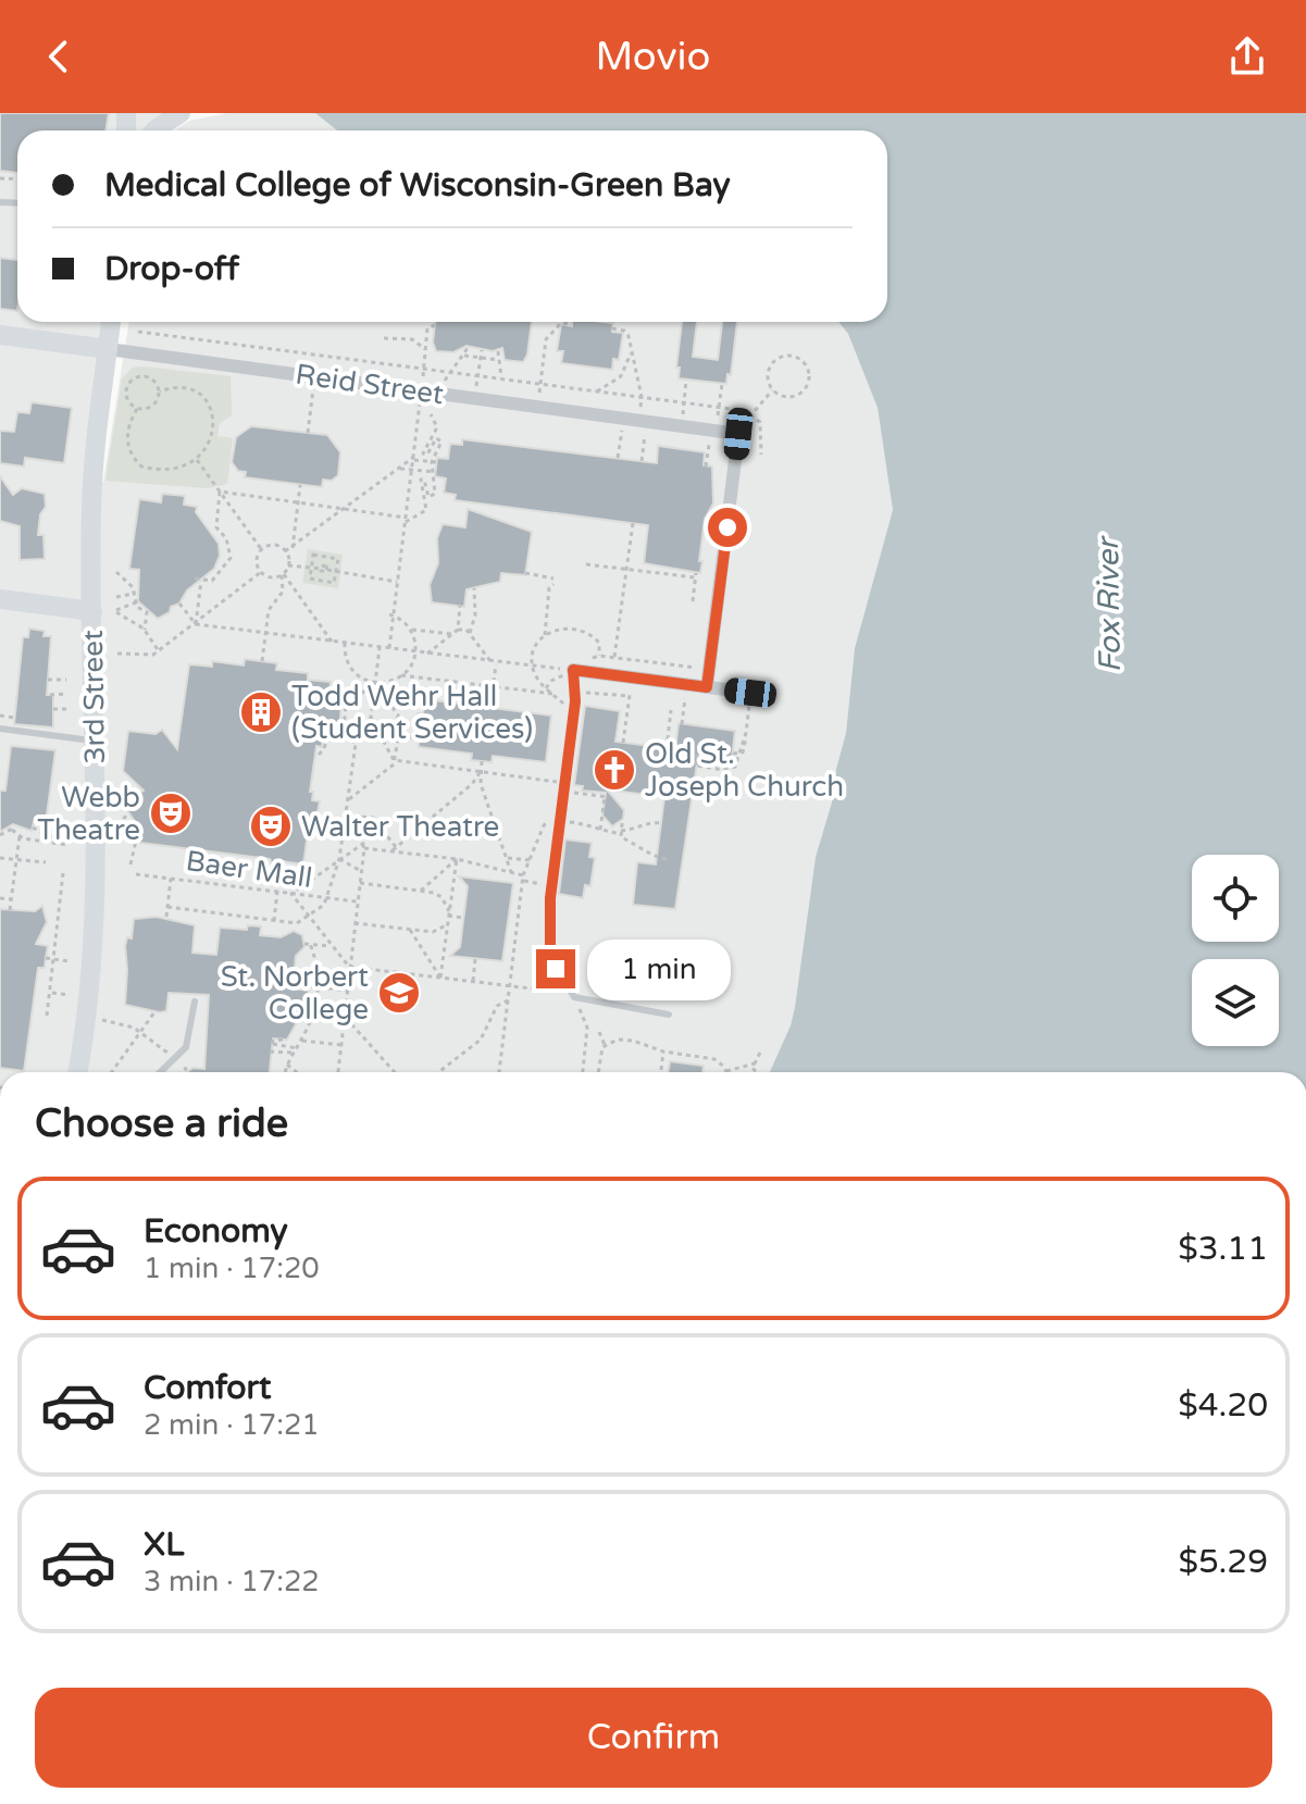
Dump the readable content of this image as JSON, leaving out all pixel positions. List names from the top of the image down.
{
  "streets": {
    "main road": ["Reid Street", "3rd Street"],
    "path": ["Baer Mall"]
  },
  "crossings": [
    ["Reid Street", "3rd Street"]
  ],
  "water": ["Fox River"],
  "places": {
    "building": ["Todd Wehr Hall (Student Services)"],
    "church": ["Old St. Joseph Church"],
    "theatre": ["Webb Theatre", "Walter Theatre"],
    "school or university": ["St. Norbert College"]
  },
  "page": {
    "header": "Movio",
    "banner": ["Medical College of Wisconsin-Green Bay", "Drop-off"],
    "bubble": "1 min",
    "heading": "Choose a ride",
    "list": [
      {
        "name": "Economy",
        "note": "1 min · 17:20",
        "value": "$3.11"
      },
      {
        "name": "Comfort",
        "note": "2 min · 17:21",
        "value": "$4.20"
      },
      {
        "name": "XL",
        "note": "3 min · 17:22",
        "value": "$5.29"
      }
    ],
    "buttons": "Confirm"
  }
}
